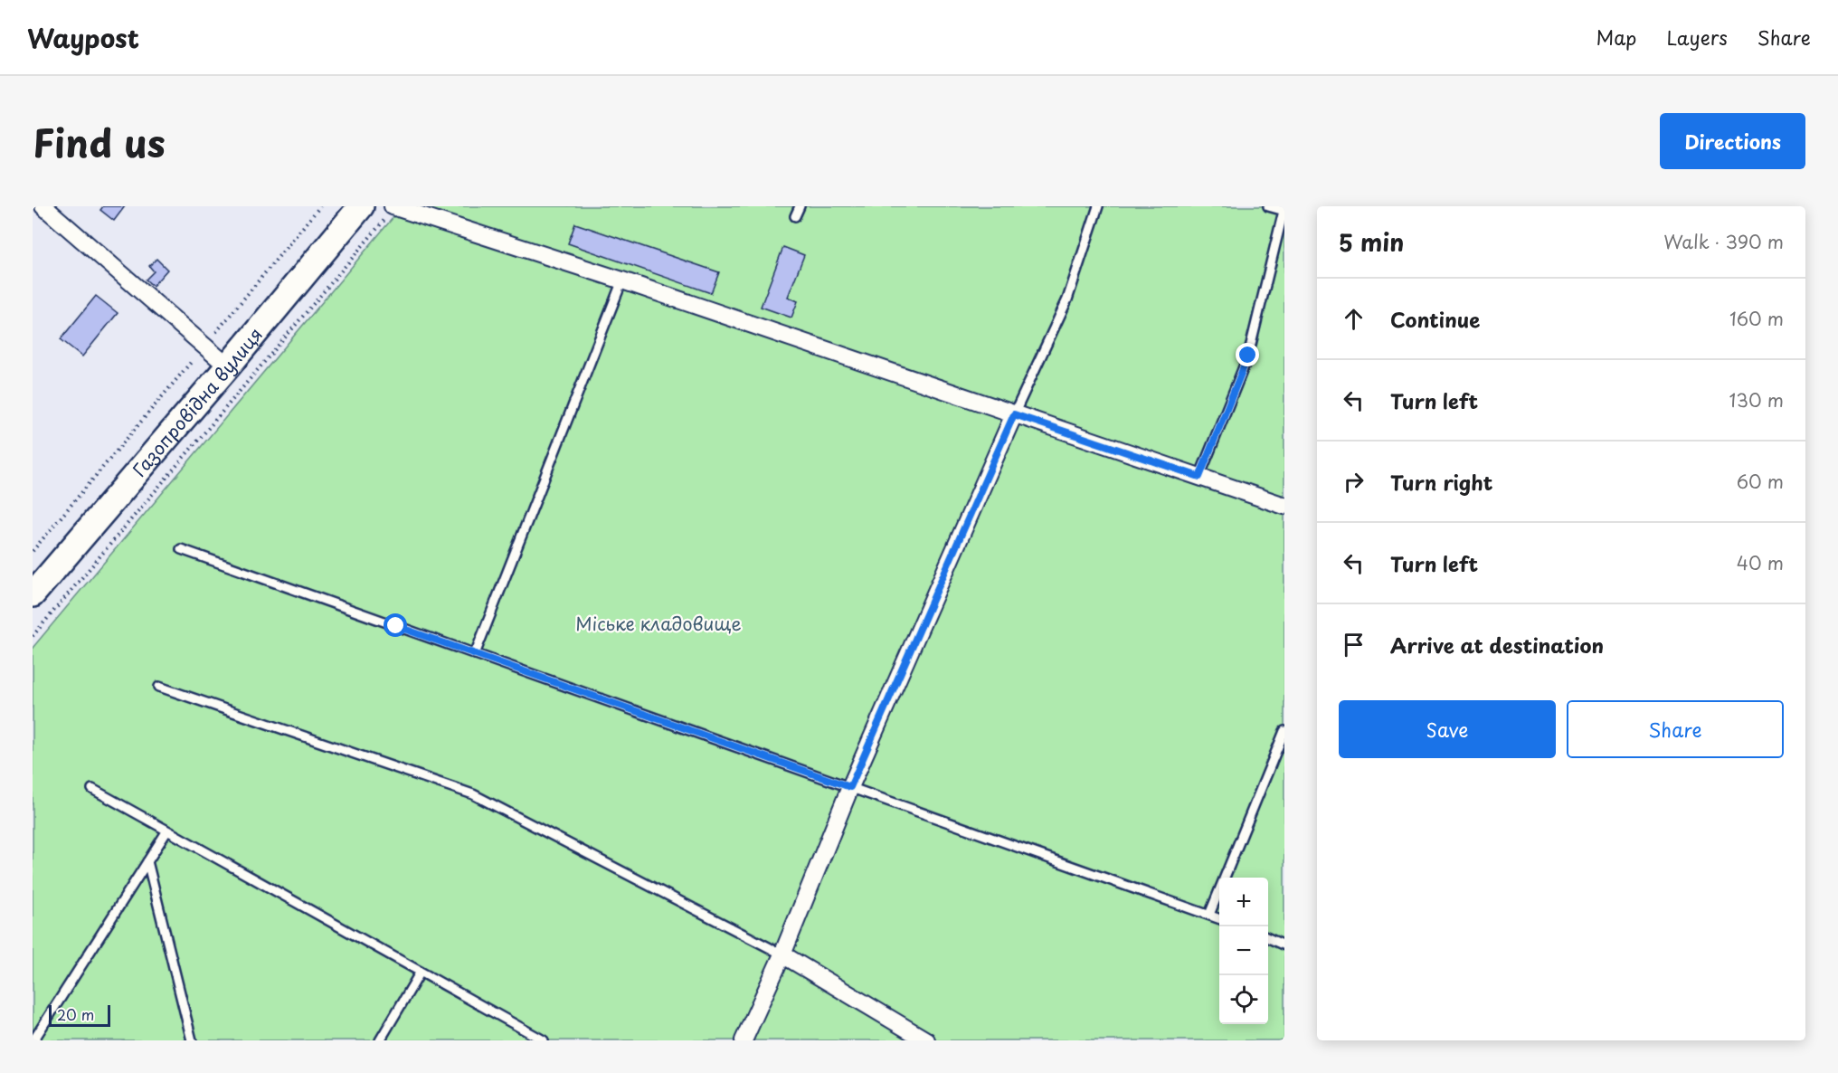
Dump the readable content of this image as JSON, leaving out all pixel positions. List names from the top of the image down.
{
  "streets": {
    "main road": ["Газопровідна вулиця"]
  },
  "parks": ["Міське кладовище"],
  "scale_bar": "20 m",
  "page": {
    "header": "Waypost",
    "nav": ["Map", "Layers", "Share"],
    "title": "Find us",
    "buttons": [
      "Directions",
      ["Save", "Share"]
    ],
    "heading": ["5 min", "Walk · 390 m"],
    "list": [
      ["Continue", "160 m"],
      ["Turn left", "130 m"],
      ["Turn right", "60 m"],
      ["Turn left", "40 m"],
      "Arrive at destination"
    ],
    "map_buttons": ["+", "−"],
    "scale": "20 m"
  }
}
